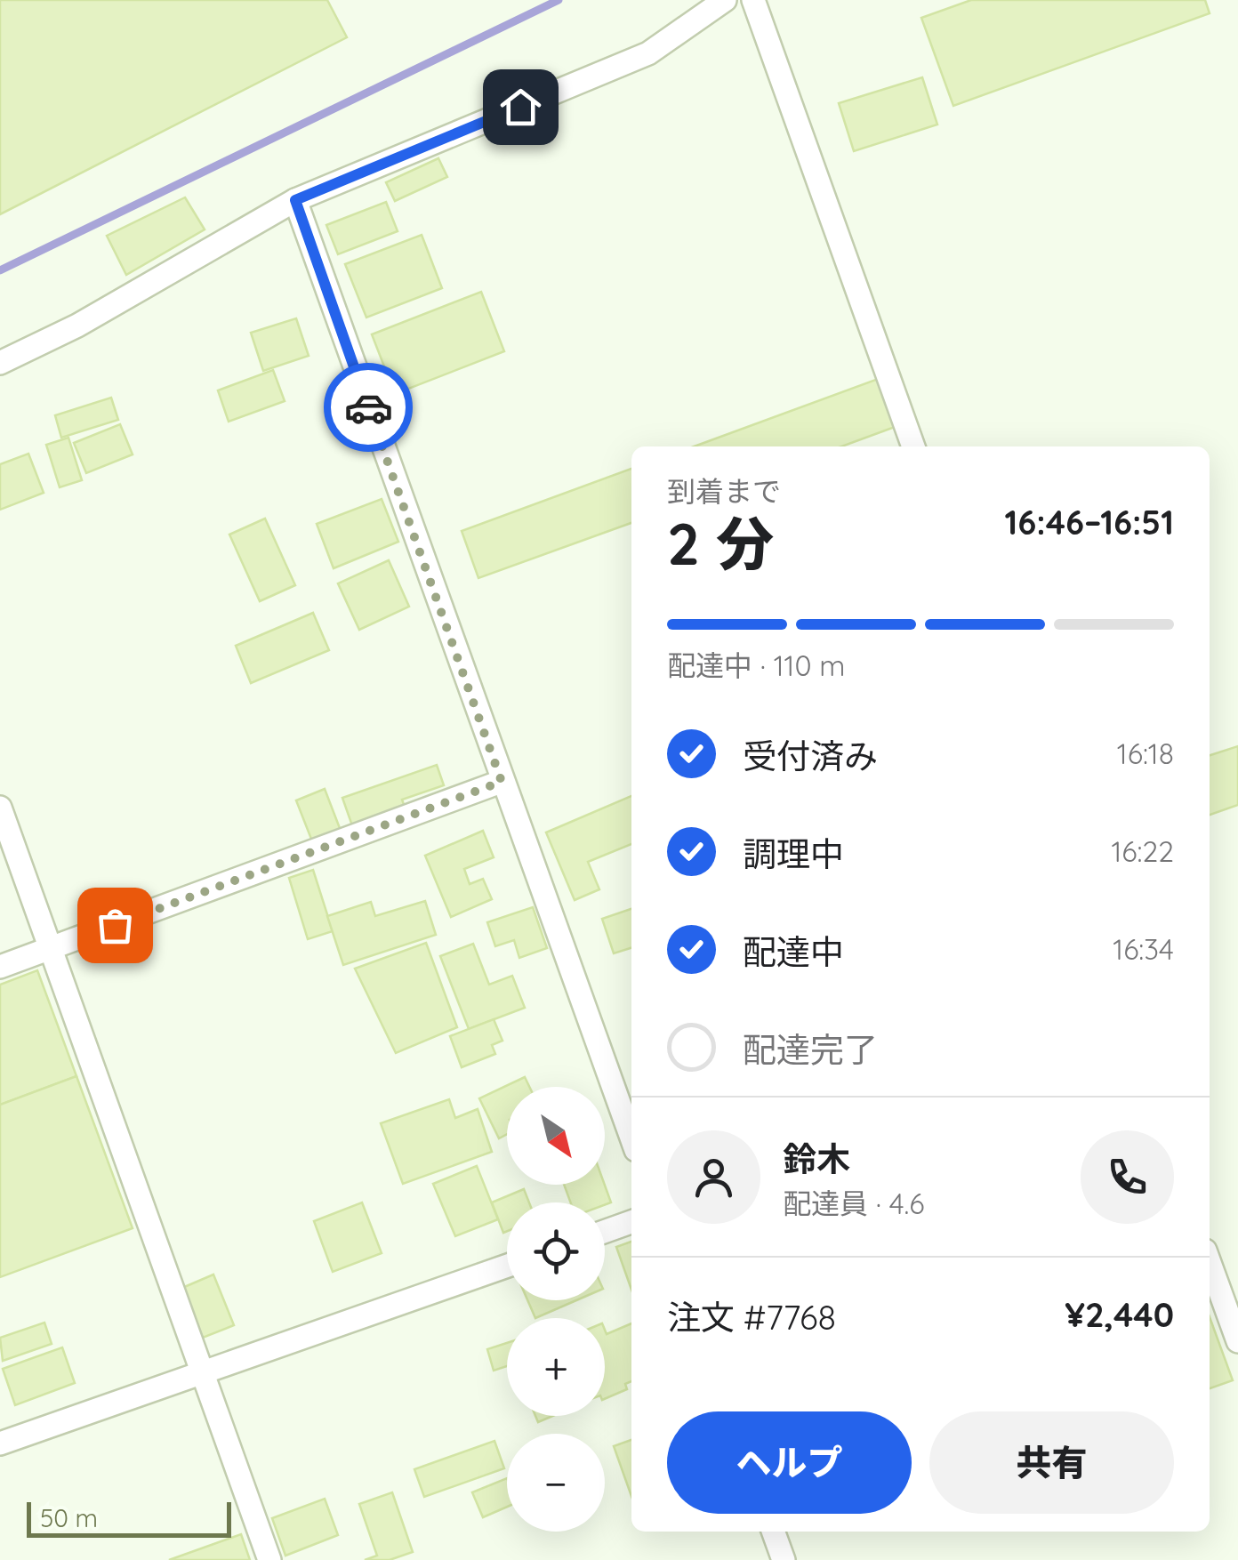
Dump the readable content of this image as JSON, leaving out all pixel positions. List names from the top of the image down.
{
  "scale_bar": "50 m",
  "north": "bottom right",
  "page": {
    "heading": ["2 分", "到着まで", "16:46–16:51"],
    "panel": [
      "鈴木",
      "配達員 · 4.6",
      "注文 #7768",
      "¥2,440"
    ],
    "bar": "配達中 · 110 m",
    "list": [
      ["受付済み", "16:18"],
      ["調理中", "16:22"],
      ["配達中", "16:34"],
      "配達完了"
    ],
    "map_buttons": ["+", "−"],
    "buttons": ["ヘルプ", "共有"],
    "scale": "50 m"
  }
}
